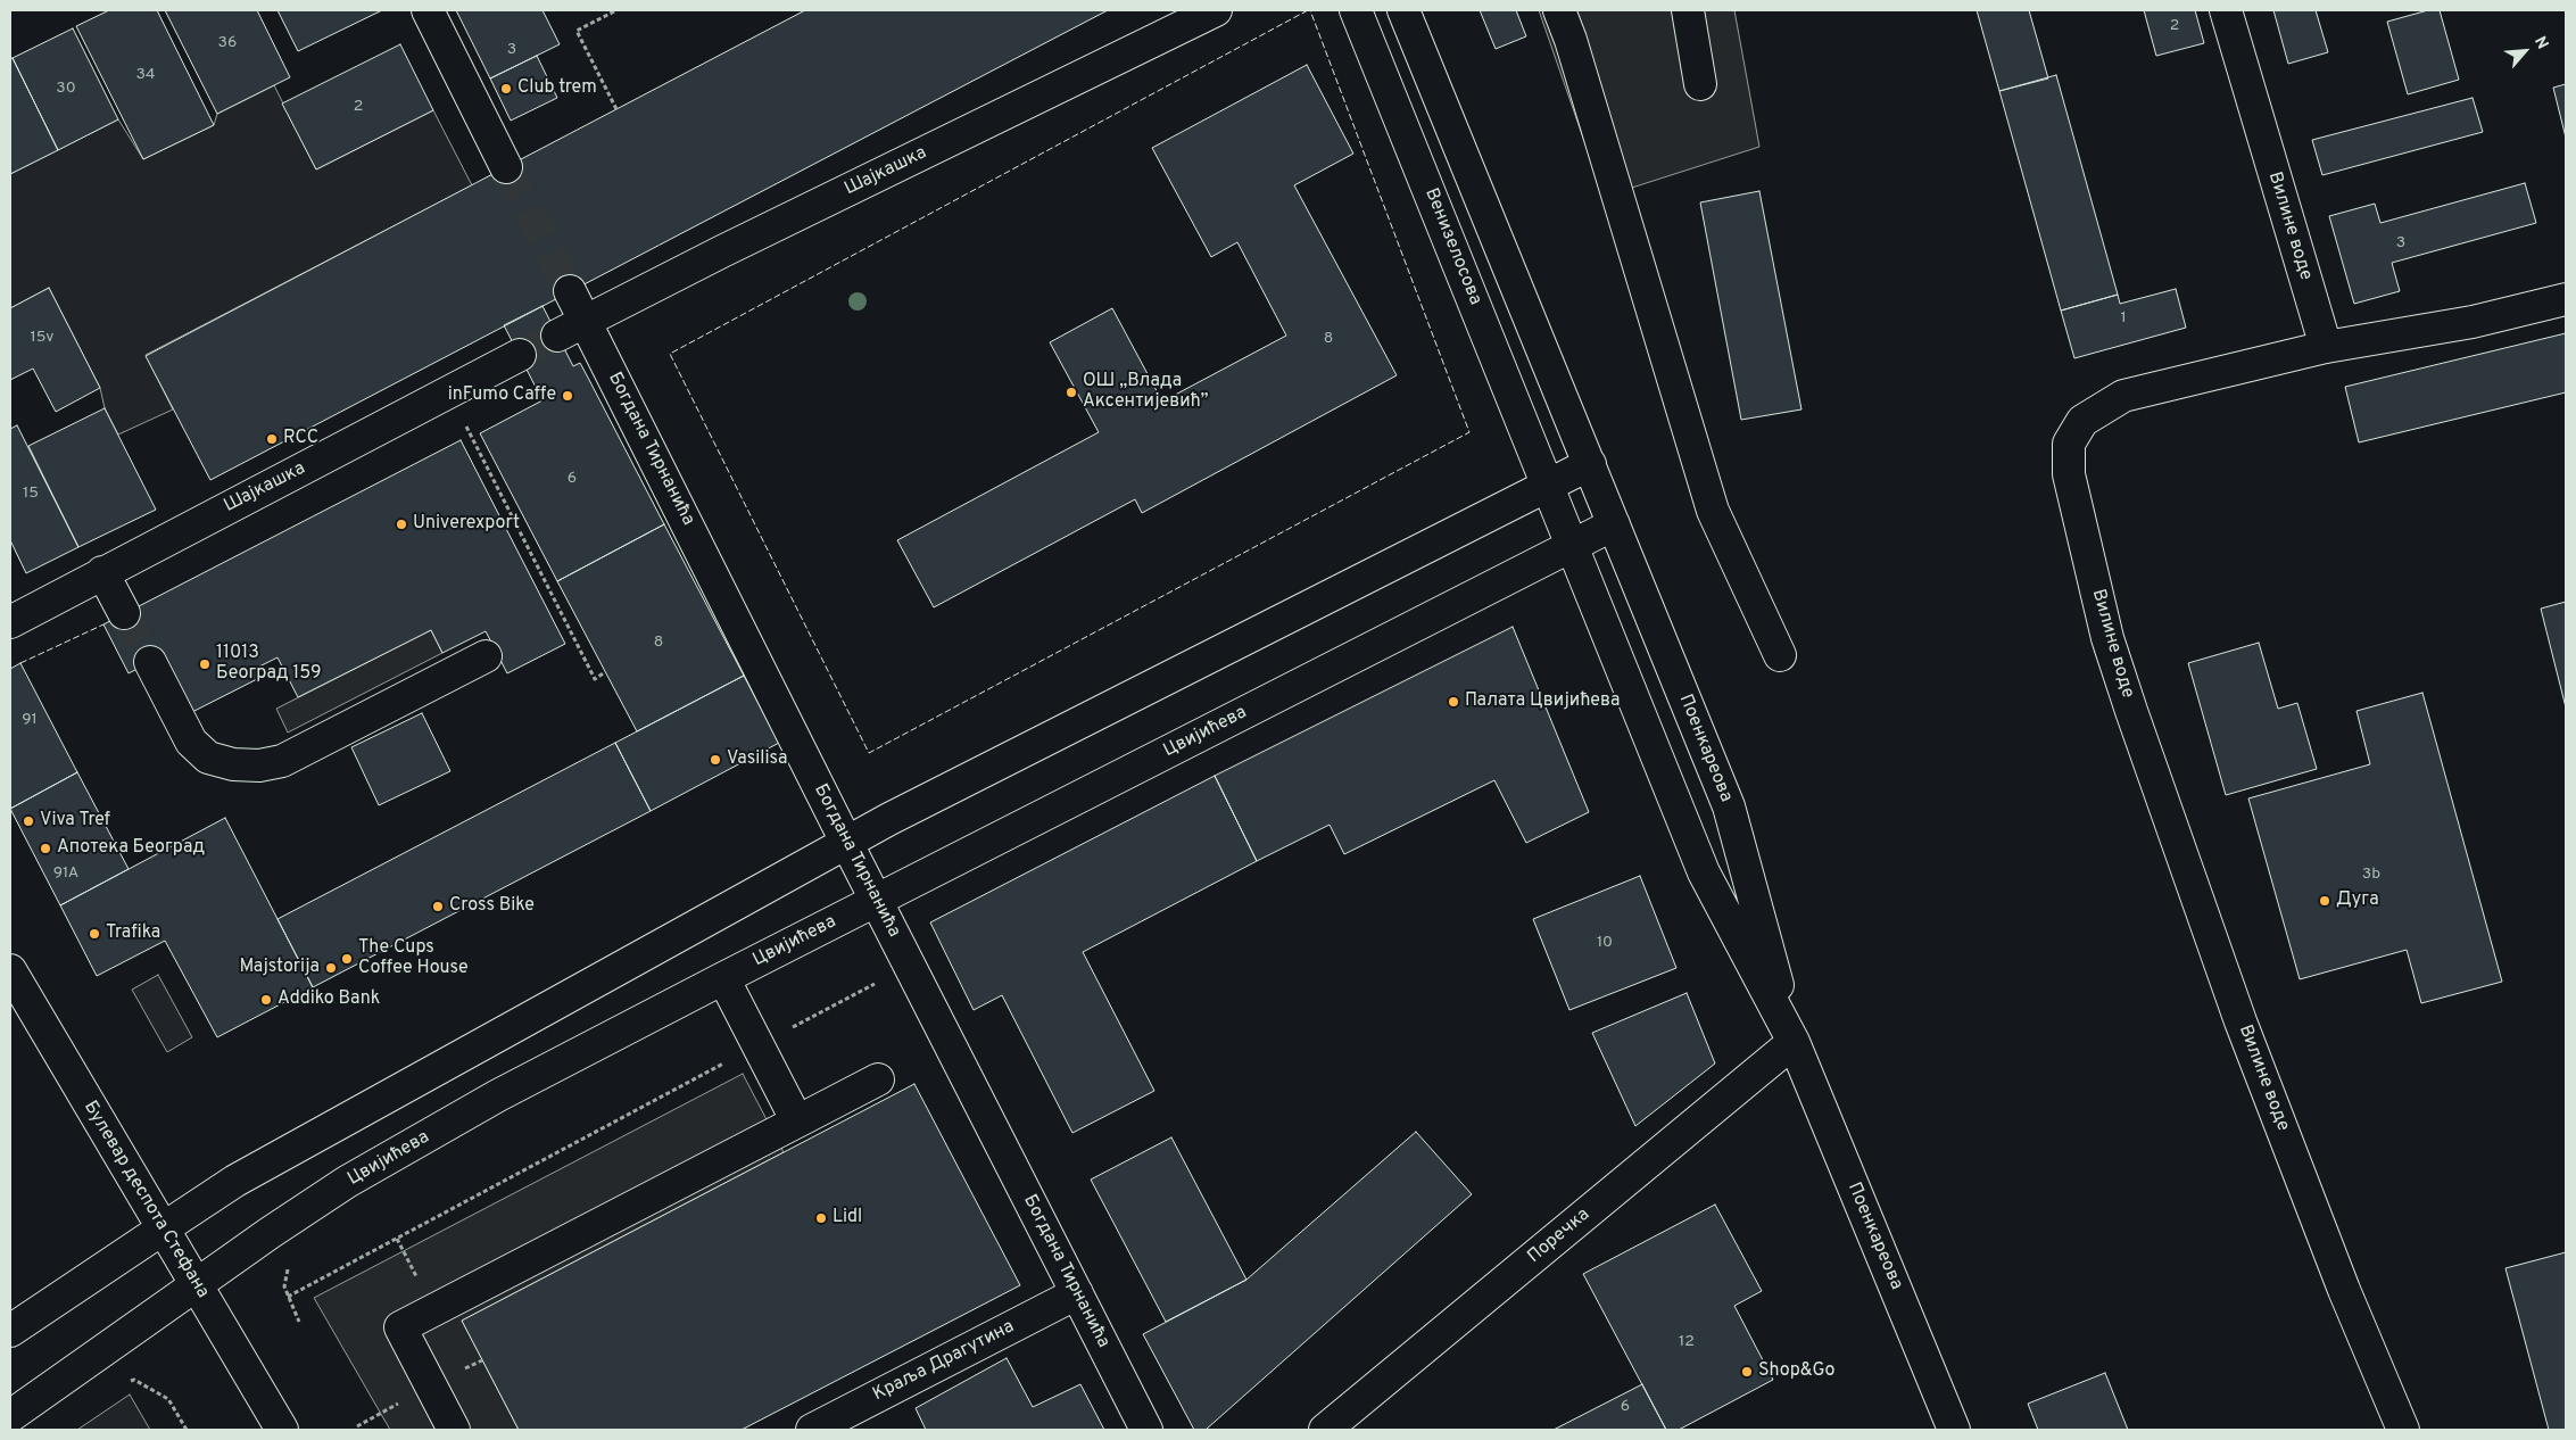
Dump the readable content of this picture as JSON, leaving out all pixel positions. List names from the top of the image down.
{
  "streets": {
    "street": [
      "Шајкашка",
      "Вилине воде",
      "Венизелосова",
      "Богдана Тирнанића",
      "Цвијићева",
      "Поенкареова",
      "Булевар деспота Стефана",
      "Поречка",
      "Краља Драгутина"
    ]
  },
  "crossings": [
    ["Шајкашка", "Богдана Тирнанића"],
    ["Венизелосова", "Поенкареова"],
    ["Богдана Тирнанића", "Цвијићева"],
    ["Богдана Тирнанића", "Краља Драгутина"],
    ["Цвијићева", "Поенкареова"],
    ["Цвијићева", "Булевар деспота Стефана"],
    ["Поенкареова", "Поречка"]
  ],
  "places": [
    "Club trem",
    "ОШ „Влада Аксентијевић”",
    "inFumo Caffe",
    "RCC",
    "Univerexport",
    "11013 Београд 159",
    "Палата Цвијићева",
    "Vasilisa",
    "Viva Tref",
    "Апотека Београд",
    "Дуга",
    "Cross Bike",
    "Trafika",
    "The Cups Coffee House",
    "Majstorija",
    "Addiko Bank",
    "Lidl",
    "Shop&Go"
  ],
  "house_numbers": [
    "2",
    "36",
    "3",
    "34",
    "30",
    "2",
    "3",
    "1",
    "15v",
    "8",
    "6",
    "15",
    "8",
    "91",
    "91A",
    "3b",
    "10",
    "12",
    "6"
  ],
  "north": "top right"
}
